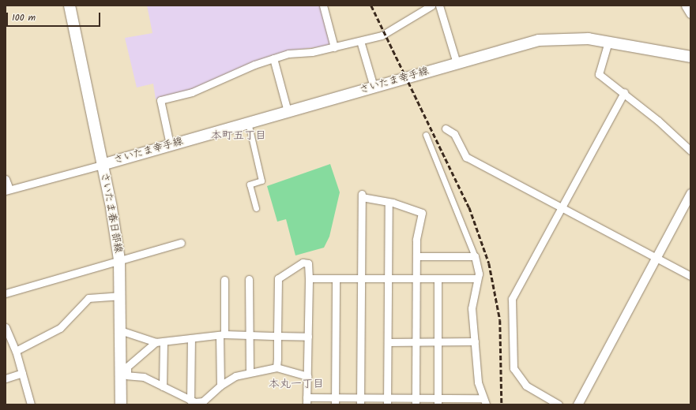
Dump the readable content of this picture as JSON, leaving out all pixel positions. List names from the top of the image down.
{
  "streets": {
    "main road": ["さいたま幸手線", "さいたま春日部線"]
  },
  "crossings": [
    ["さいたま幸手線", "さいたま春日部線"]
  ],
  "districts": ["本町五丁目", "本丸一丁目"],
  "scale_bar": "100 m"
}
